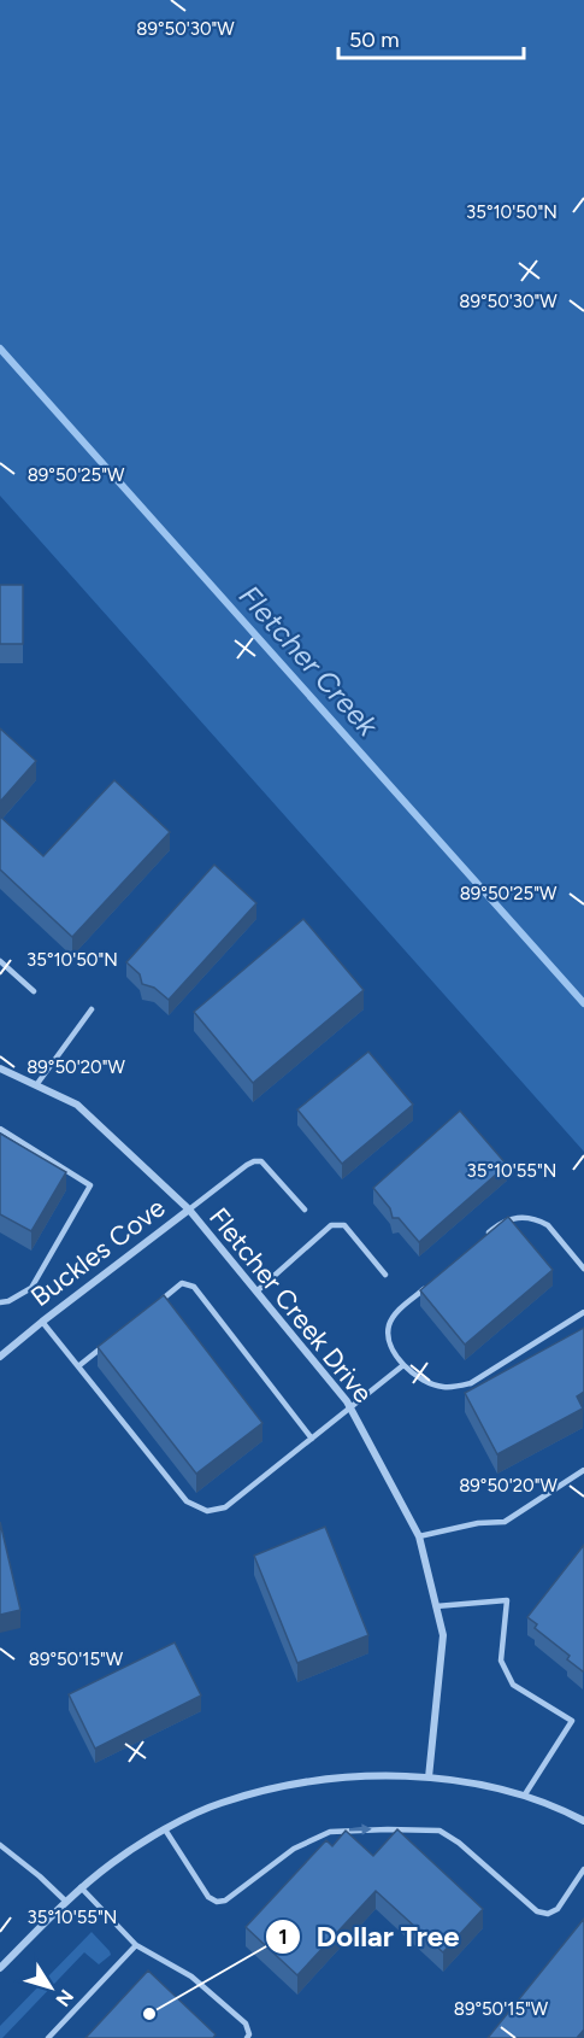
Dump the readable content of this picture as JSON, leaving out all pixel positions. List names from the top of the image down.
{
  "streets": {
    "street": ["Buckles Cove", "Fletcher Creek Drive"]
  },
  "crossings": [
    ["Buckles Cove", "Fletcher Creek Drive"]
  ],
  "water": ["Fletcher Creek"],
  "places": ["Dollar Tree"],
  "scale_bar": "50 m",
  "north": "bottom right",
  "coordinates": [
    "89°50'30\"W",
    "35°10'50\"N",
    "89°50'25\"W",
    "89°50'20\"W",
    "35°10'55\"N",
    "89°50'15\"W"
  ]
}
